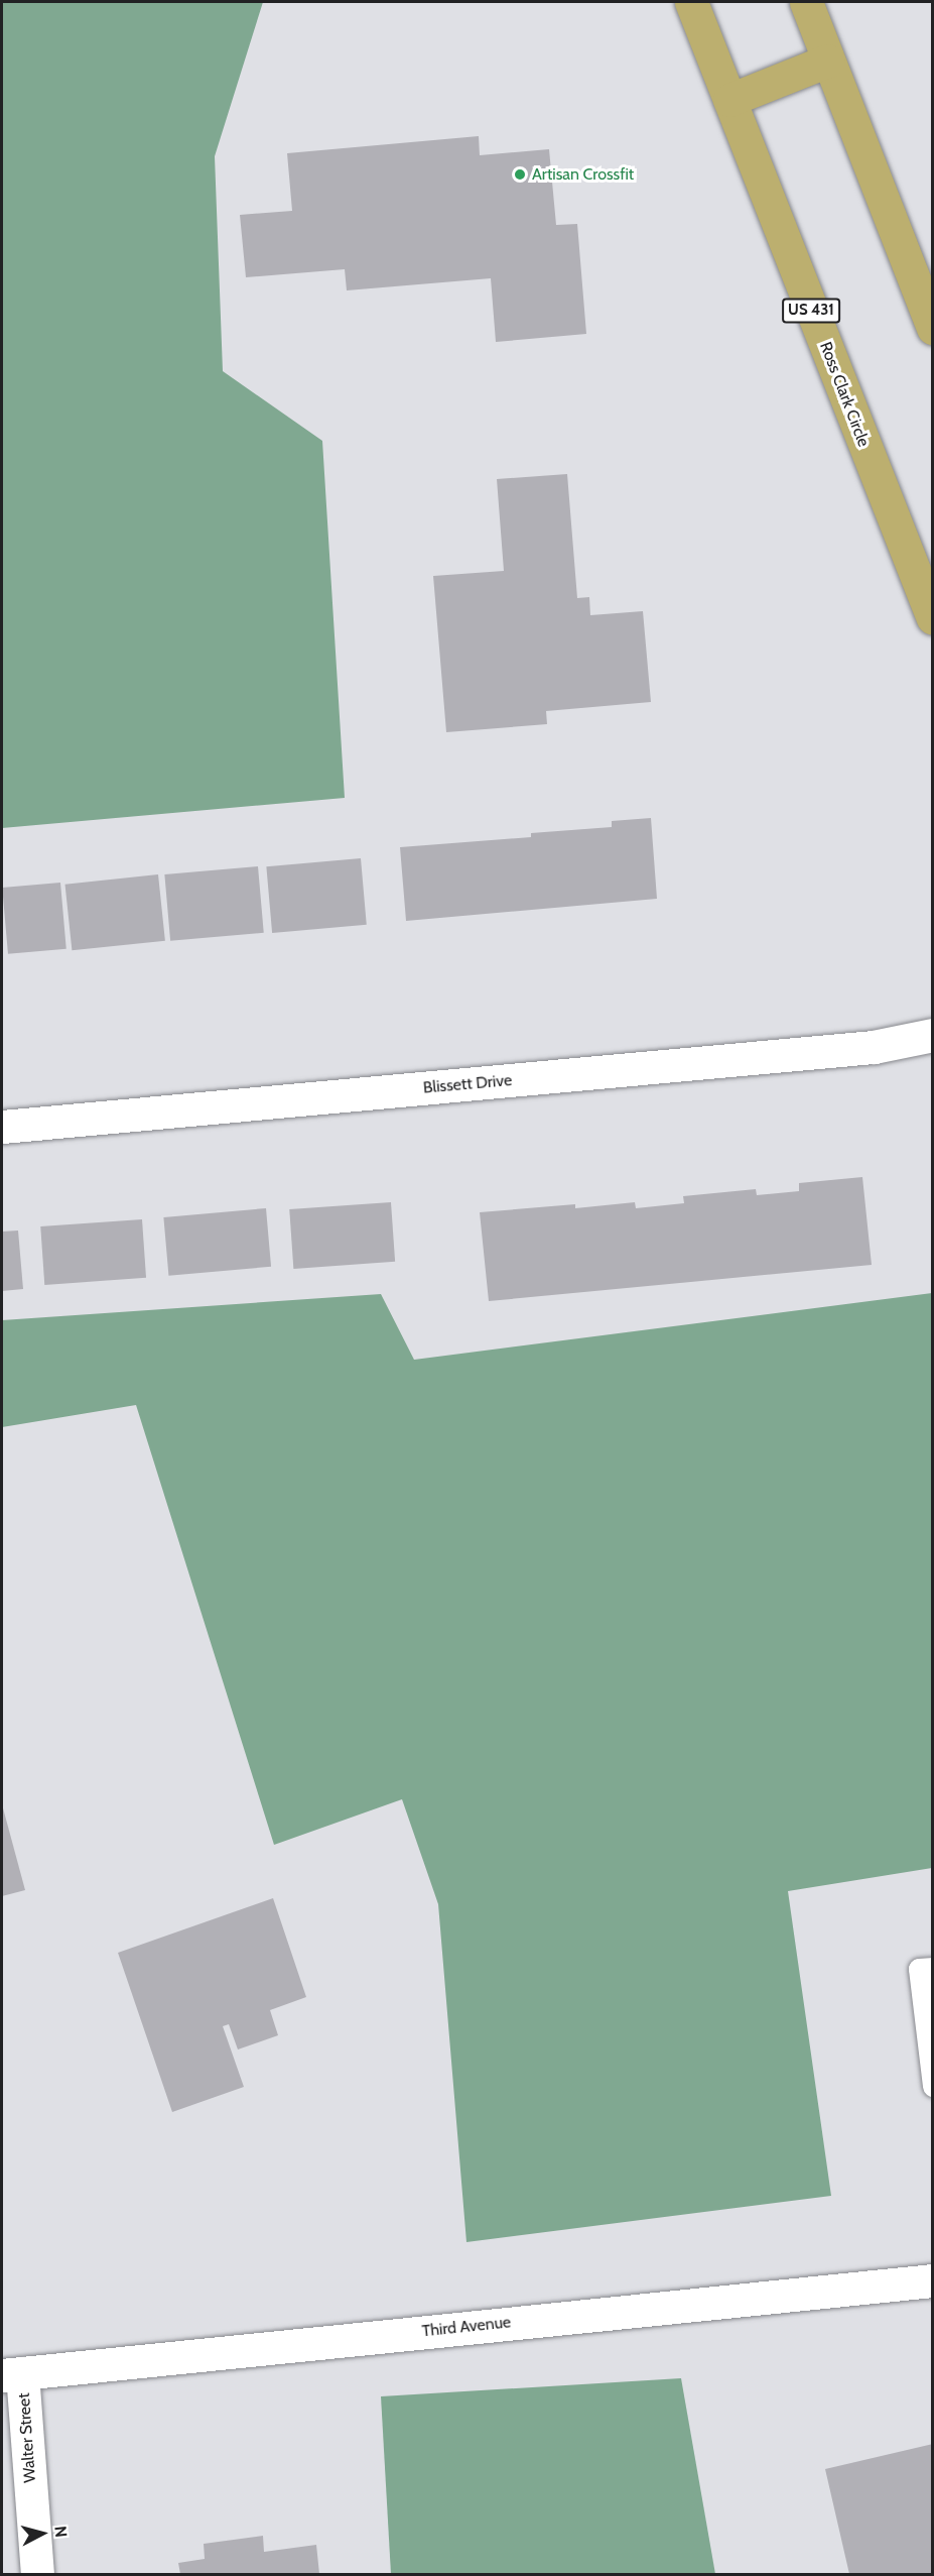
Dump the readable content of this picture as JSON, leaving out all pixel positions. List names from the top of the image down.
{
  "streets": {
    "highway": ["US 431", "Ross Clark Circle"],
    "street": ["Blissett Drive", "Third Avenue", "Walter Street"]
  },
  "crossings": [
    ["Third Avenue", "Walter Street"]
  ],
  "places": ["Artisan Crossfit"],
  "north": "right"
}
